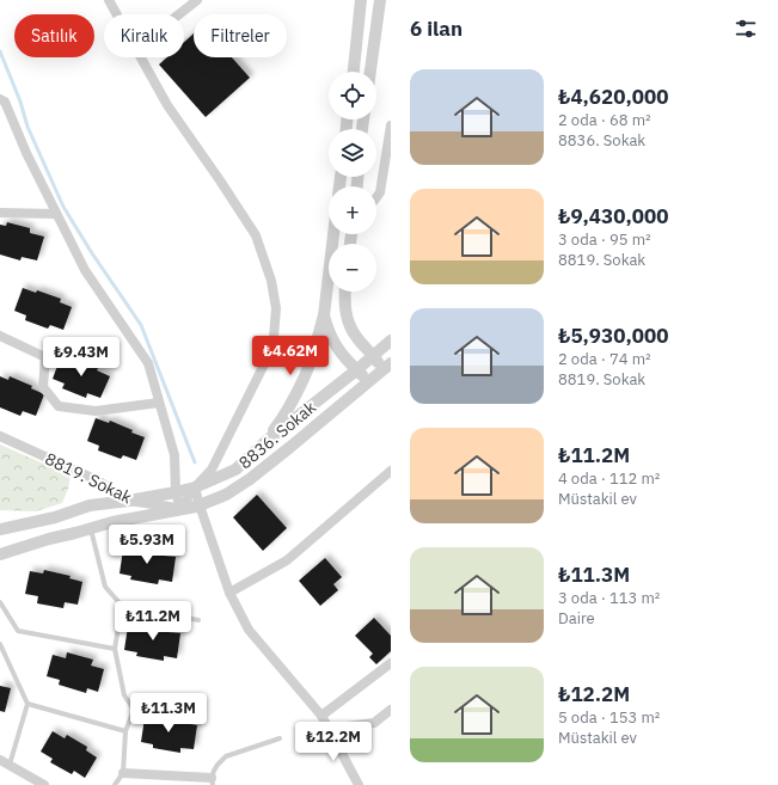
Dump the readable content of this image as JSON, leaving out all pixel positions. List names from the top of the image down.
{
  "streets": {
    "street": ["8836. Sokak", "8819. Sokak"]
  },
  "crossings": [
    ["8836. Sokak", "8819. Sokak"]
  ],
  "page": {
    "heading": "6 ilan",
    "chip": ["Satılık", "Kiralık", "Filtreler"],
    "list": [
      {
        "name": "₺4,620,000",
        "note": "2 oda · 68 m² · 8836. Sokak"
      },
      {
        "name": "₺9,430,000",
        "note": "3 oda · 95 m² · 8819. Sokak"
      },
      {
        "name": "₺5,930,000",
        "note": "2 oda · 74 m² · 8819. Sokak"
      },
      {
        "name": "₺11.2M",
        "note": "4 oda · 112 m² · Müstakil ev"
      },
      {
        "name": "₺11.3M",
        "note": "3 oda · 113 m² · Daire"
      },
      {
        "name": "₺12.2M",
        "note": "5 oda · 153 m² · Müstakil ev"
      }
    ],
    "map_buttons": ["+", "−"],
    "price": [
      "₺4.62M",
      "₺9.43M",
      "₺5.93M",
      "₺11.2M",
      "₺11.3M",
      "₺12.2M"
    ]
  }
}
